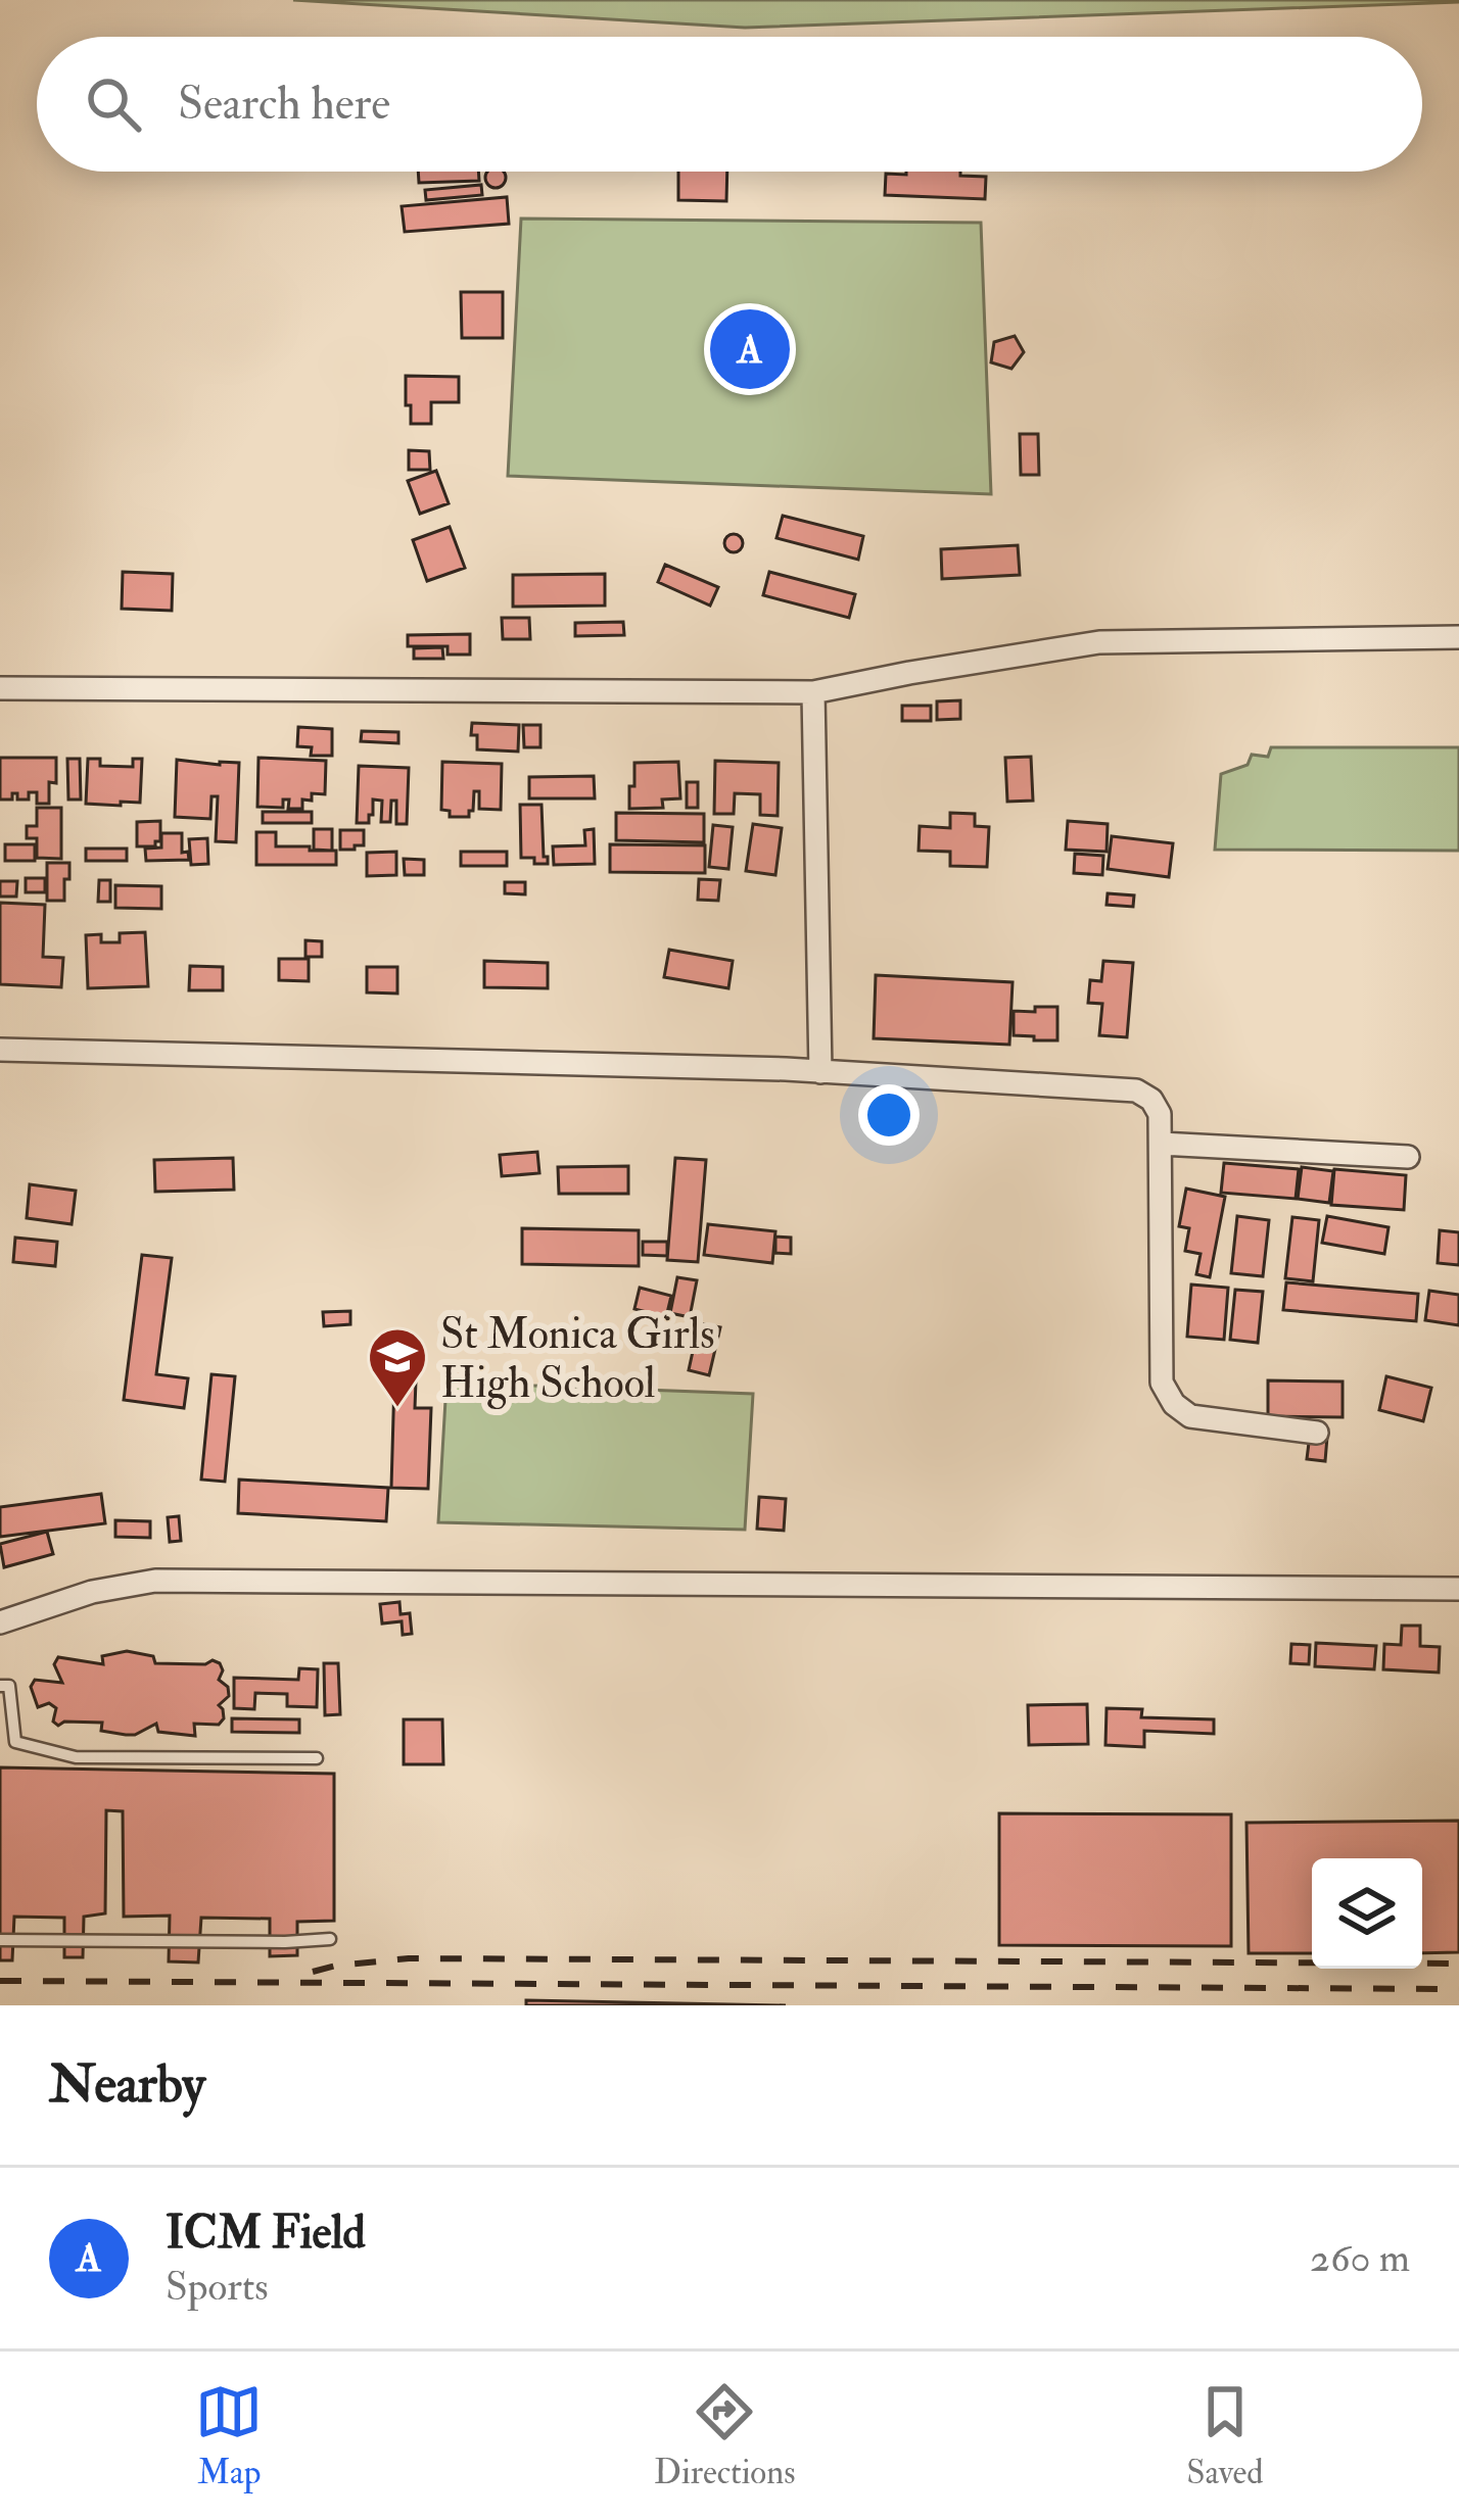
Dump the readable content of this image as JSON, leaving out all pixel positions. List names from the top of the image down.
{
  "places": {
    "school or university": ["St Monica Girls High School"]
  },
  "page": {
    "search": "Search here",
    "pins": "A",
    "heading": "Nearby",
    "list": [
      {
        "mark": "A",
        "name": "ICM Field",
        "note": "Sports",
        "value": "260 m"
      }
    ],
    "nav": ["Map", "Directions", "Saved"]
  }
}
